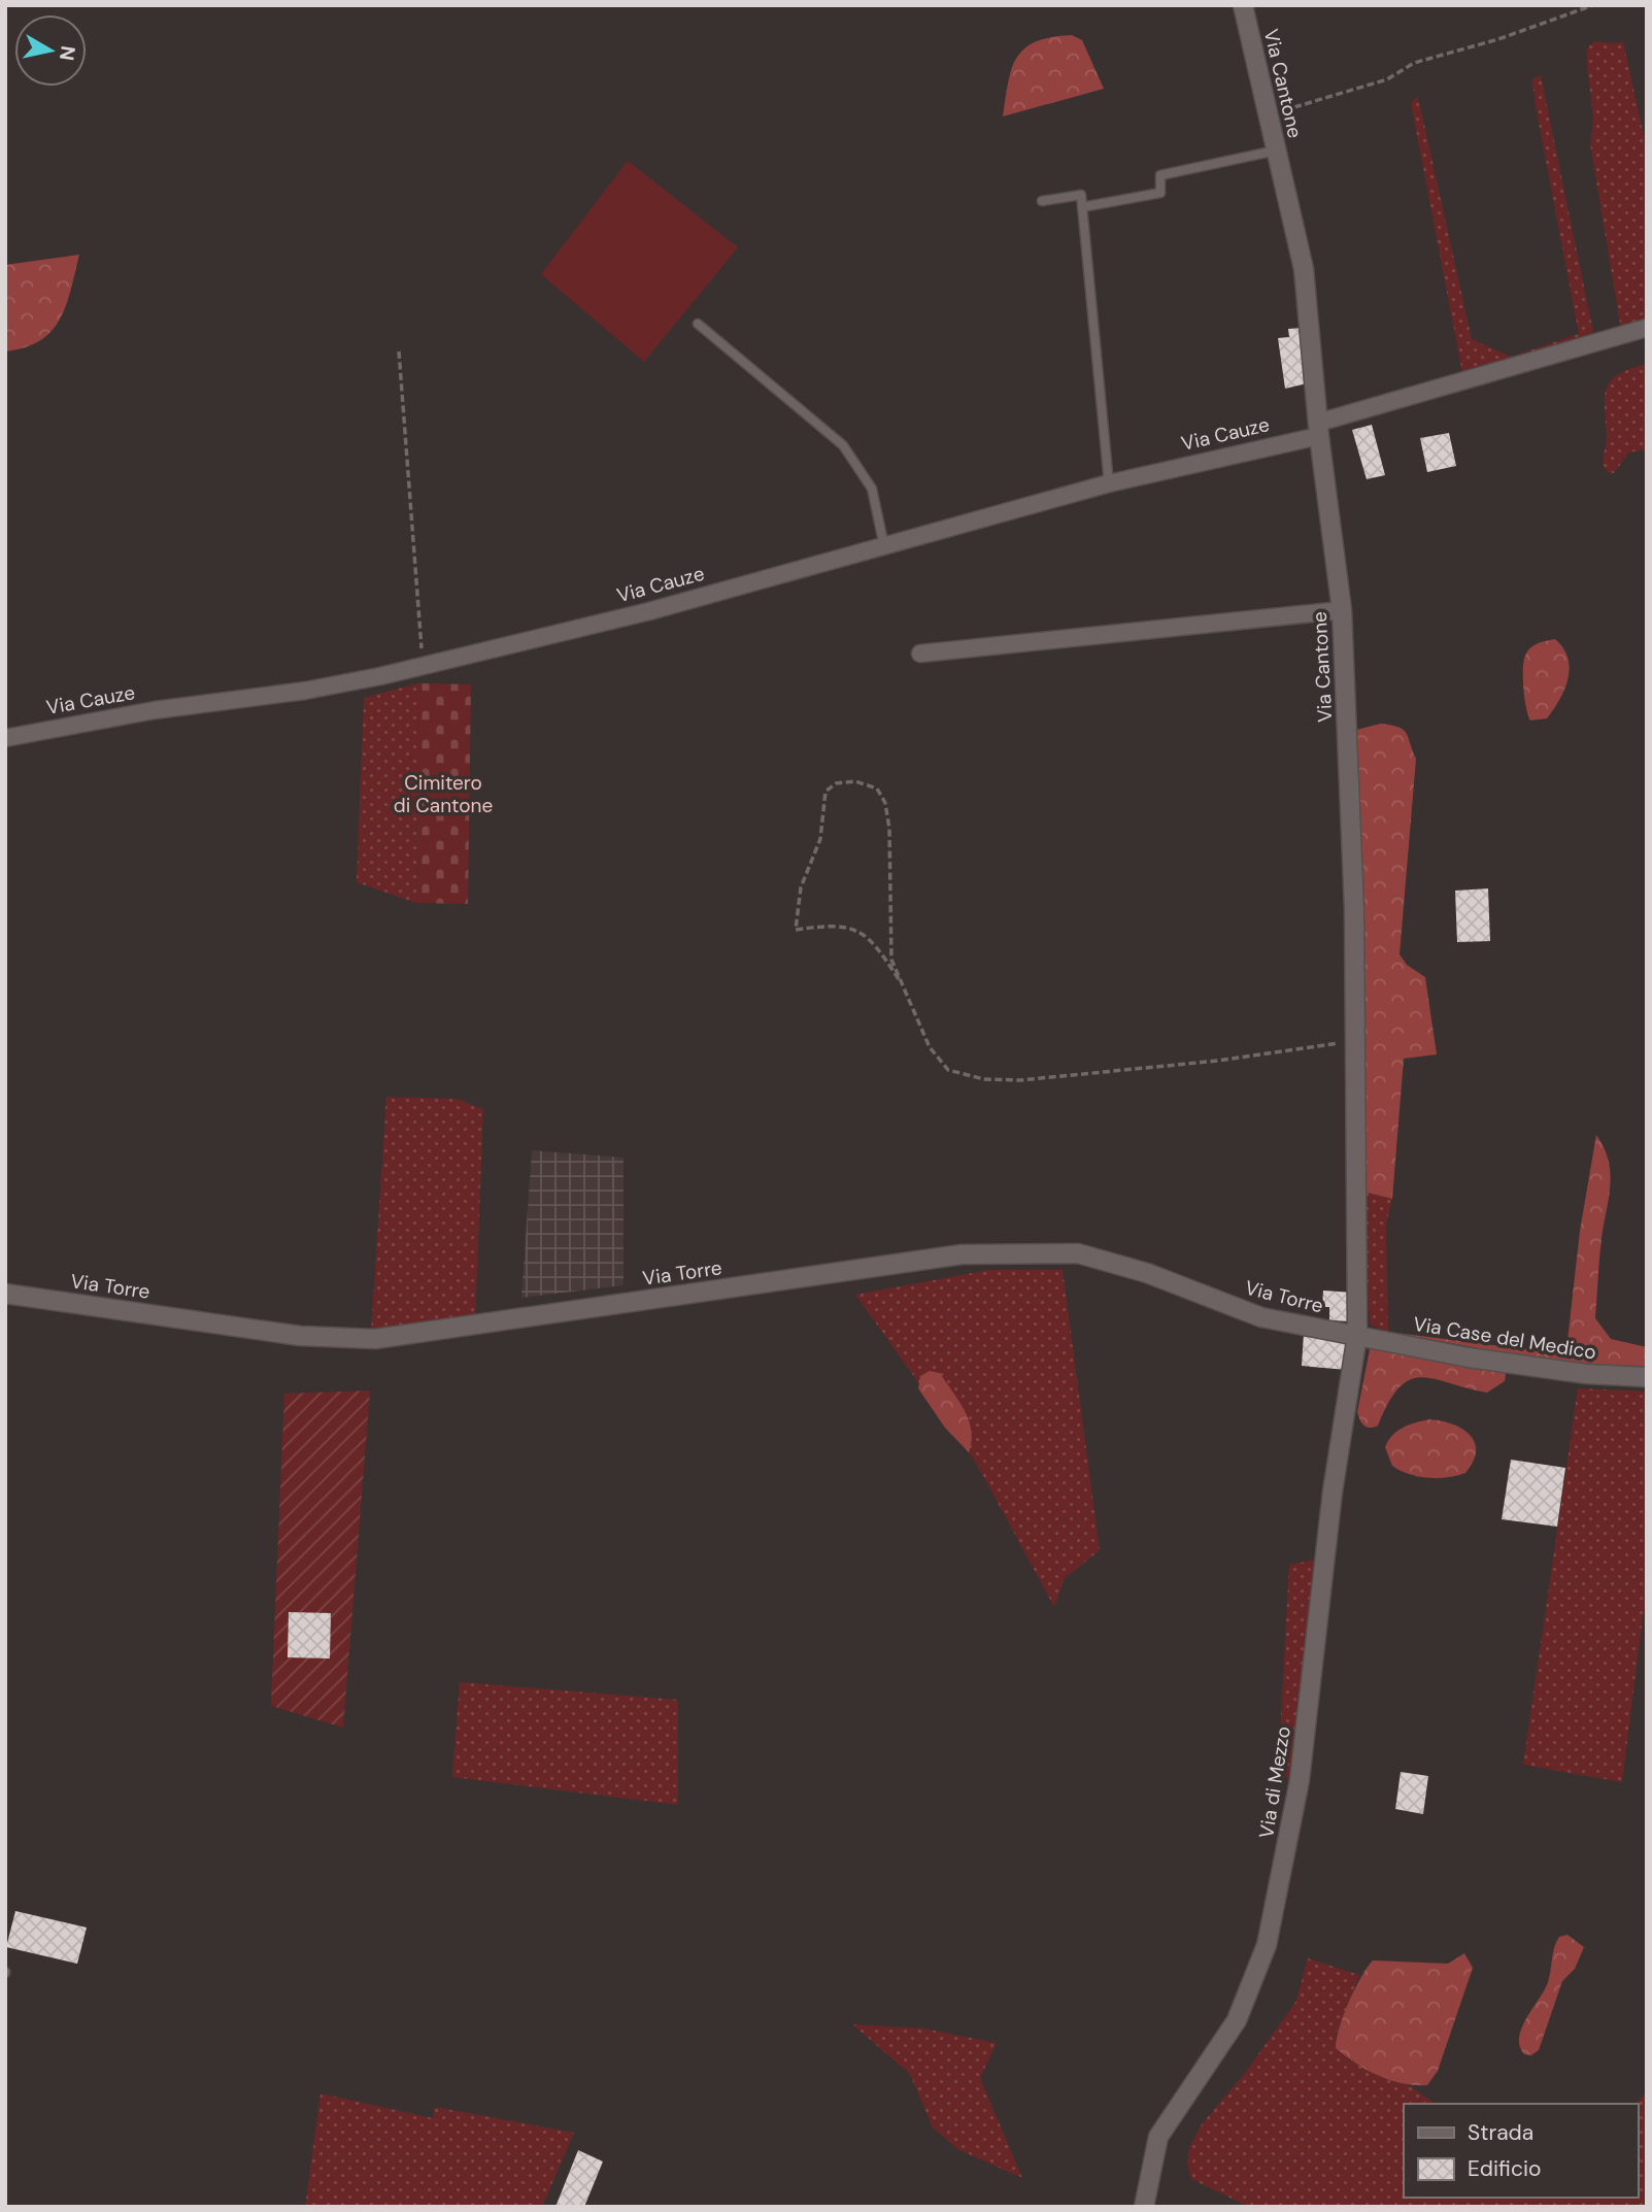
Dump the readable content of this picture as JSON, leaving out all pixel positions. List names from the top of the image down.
{
  "streets": {
    "main road": [
      "Via Cantone",
      "Via Torre",
      "Via Case del Medico",
      "Via di Mezzo"
    ],
    "street": ["Via Cauze"]
  },
  "crossings": [
    ["Via Cantone", "Via Cauze"],
    ["Via Cantone", "Via Torre"],
    ["Via Cantone", "Via Case del Medico"],
    ["Via Cantone", "Via di Mezzo"],
    ["Via Torre", "Via Case del Medico"],
    ["Via Torre", "Via di Mezzo"],
    ["Via Case del Medico", "Via di Mezzo"]
  ],
  "parks": ["Cimitero di Cantone"],
  "legend": ["Strada", "Edificio"],
  "north": "right"
}
